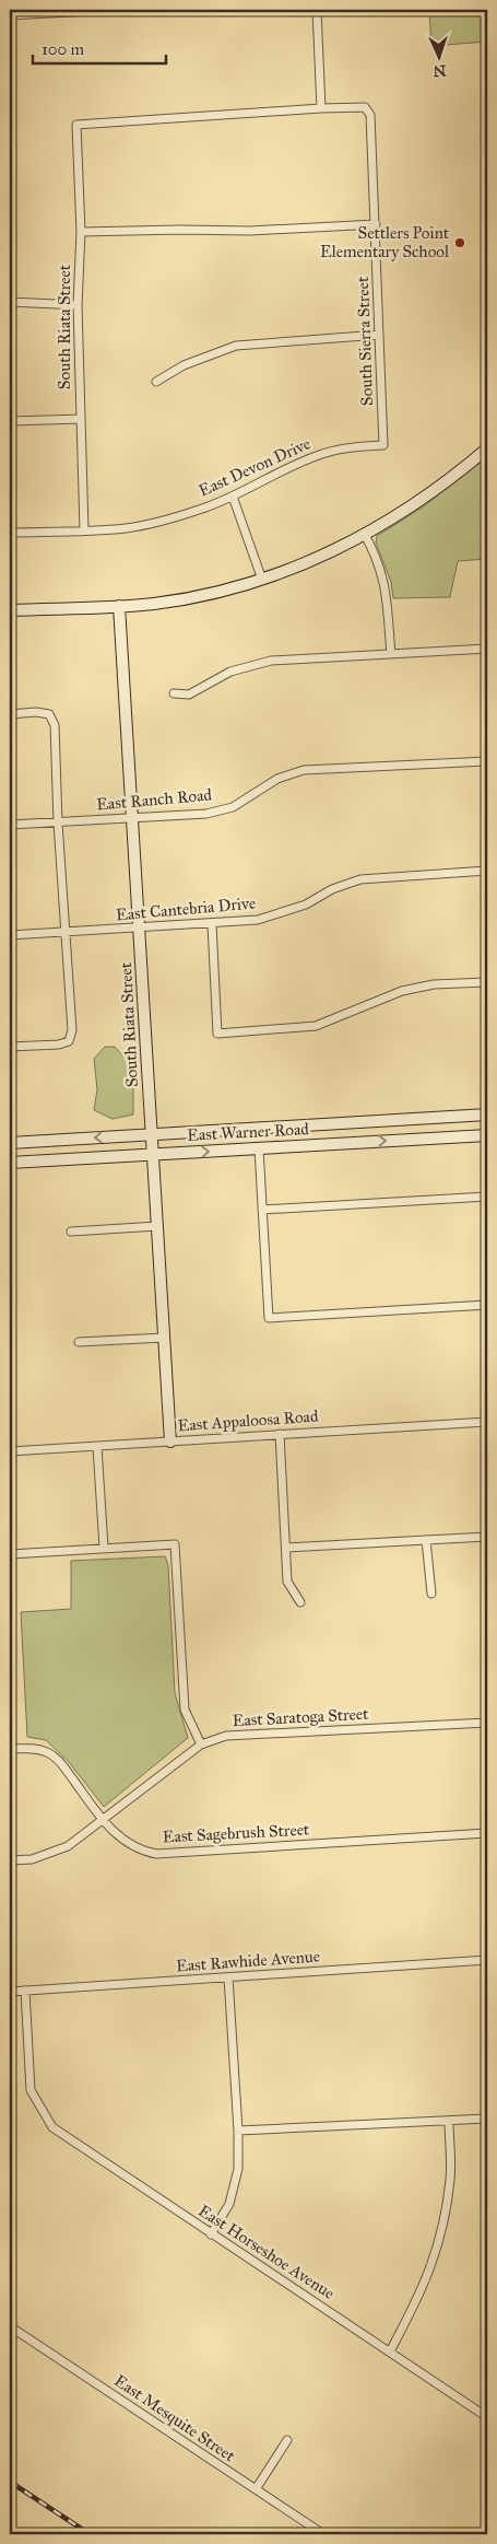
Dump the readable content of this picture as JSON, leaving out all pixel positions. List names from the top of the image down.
{
  "streets": {
    "street": [
      "South Riata Street",
      "South Sierra Street",
      "East Devon Drive",
      "East Ranch Road",
      "East Cantebria Drive",
      "East Warner Road",
      "East Appaloosa Road",
      "East Saratoga Street",
      "East Sagebrush Street",
      "East Rawhide Avenue",
      "East Horseshoe Avenue",
      "East Mesquite Street"
    ]
  },
  "crossings": [
    ["South Riata Street", "South Sierra Street"],
    ["South Riata Street", "East Devon Drive"],
    ["South Riata Street", "East Ranch Road"],
    ["South Riata Street", "East Cantebria Drive"],
    ["South Riata Street", "East Warner Road"],
    ["South Riata Street", "East Appaloosa Road"],
    ["South Sierra Street", "East Devon Drive"],
    ["East Saratoga Street", "East Sagebrush Street"],
    ["East Rawhide Avenue", "East Horseshoe Avenue"]
  ],
  "places": ["Settlers Point Elementary School"],
  "scale_bar": "100 m",
  "north": "bottom"
}
